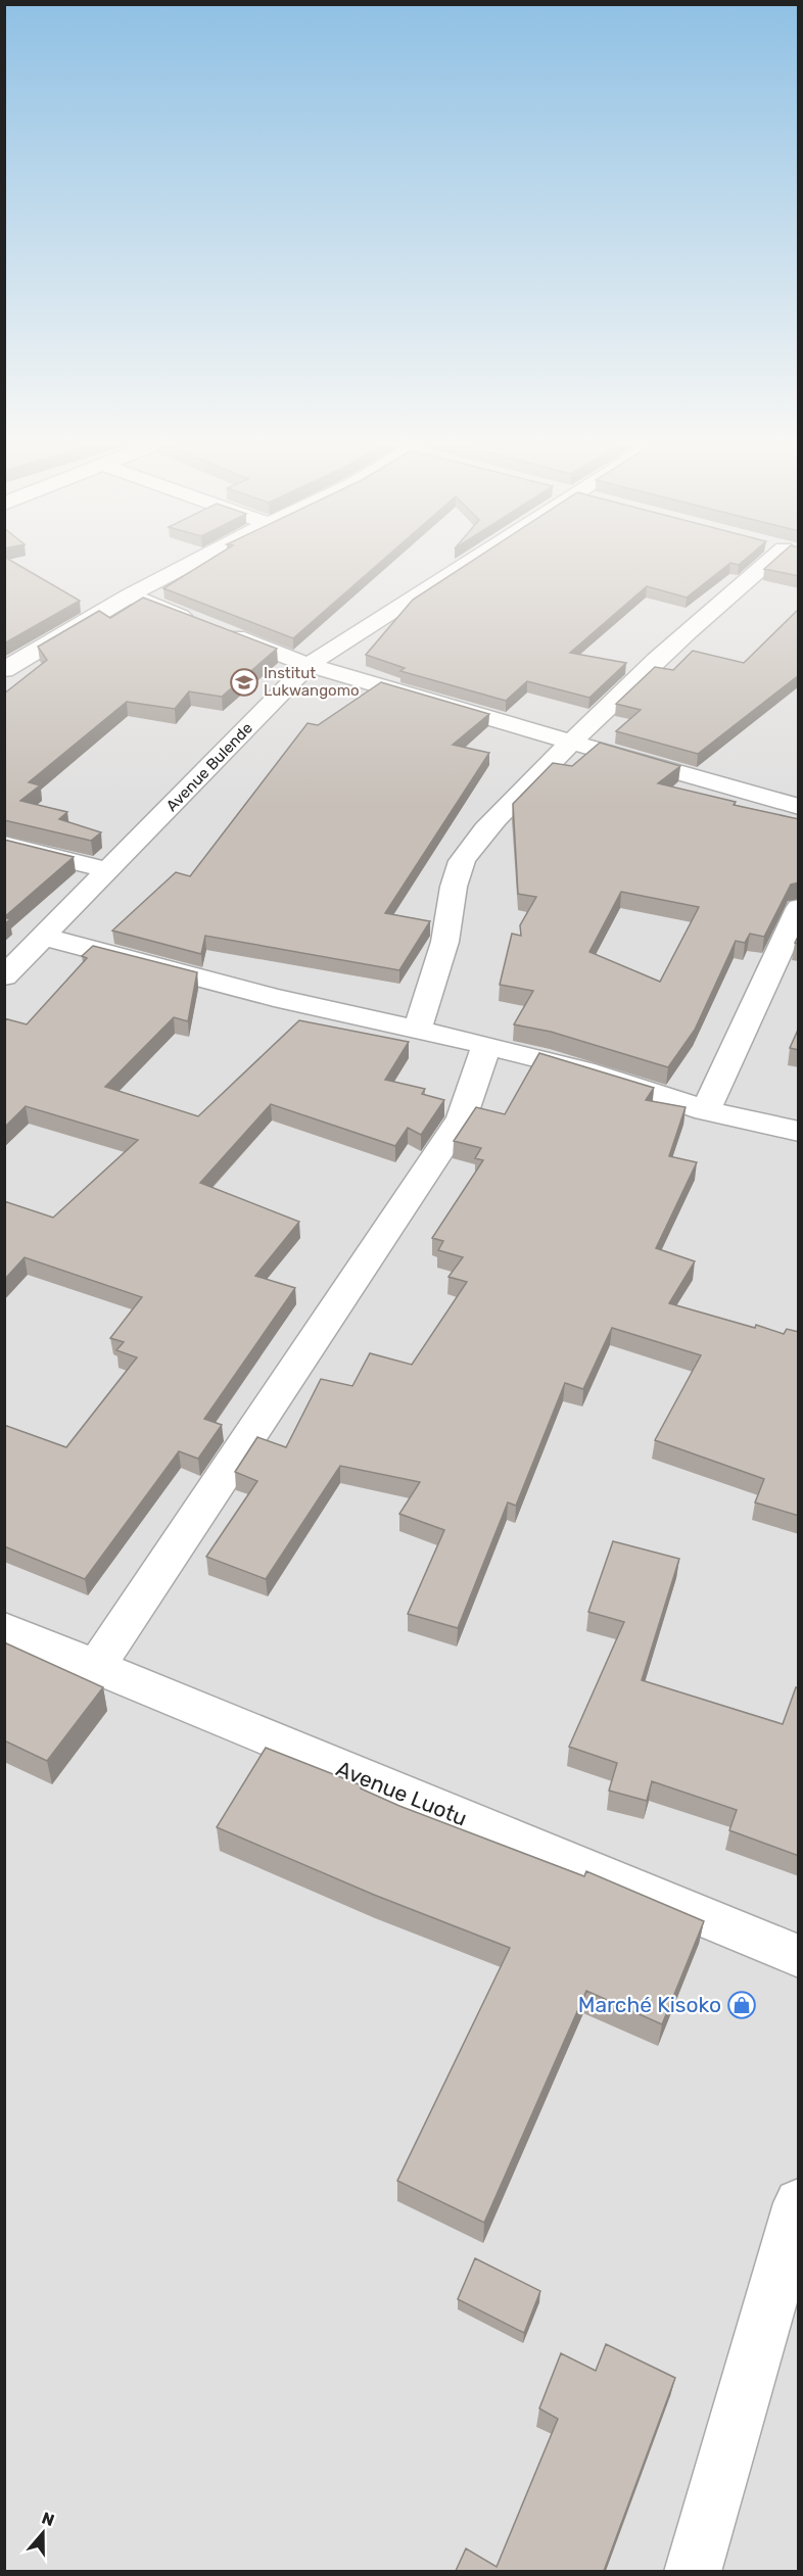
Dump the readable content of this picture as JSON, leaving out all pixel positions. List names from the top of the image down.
{
  "streets": {
    "street": ["Avenue Bulende", "Avenue Luotu"]
  },
  "places": {
    "school or university": ["Institut Lukwangomo"],
    "shop": ["Marché Kisoko"]
  },
  "north": "top"
}
